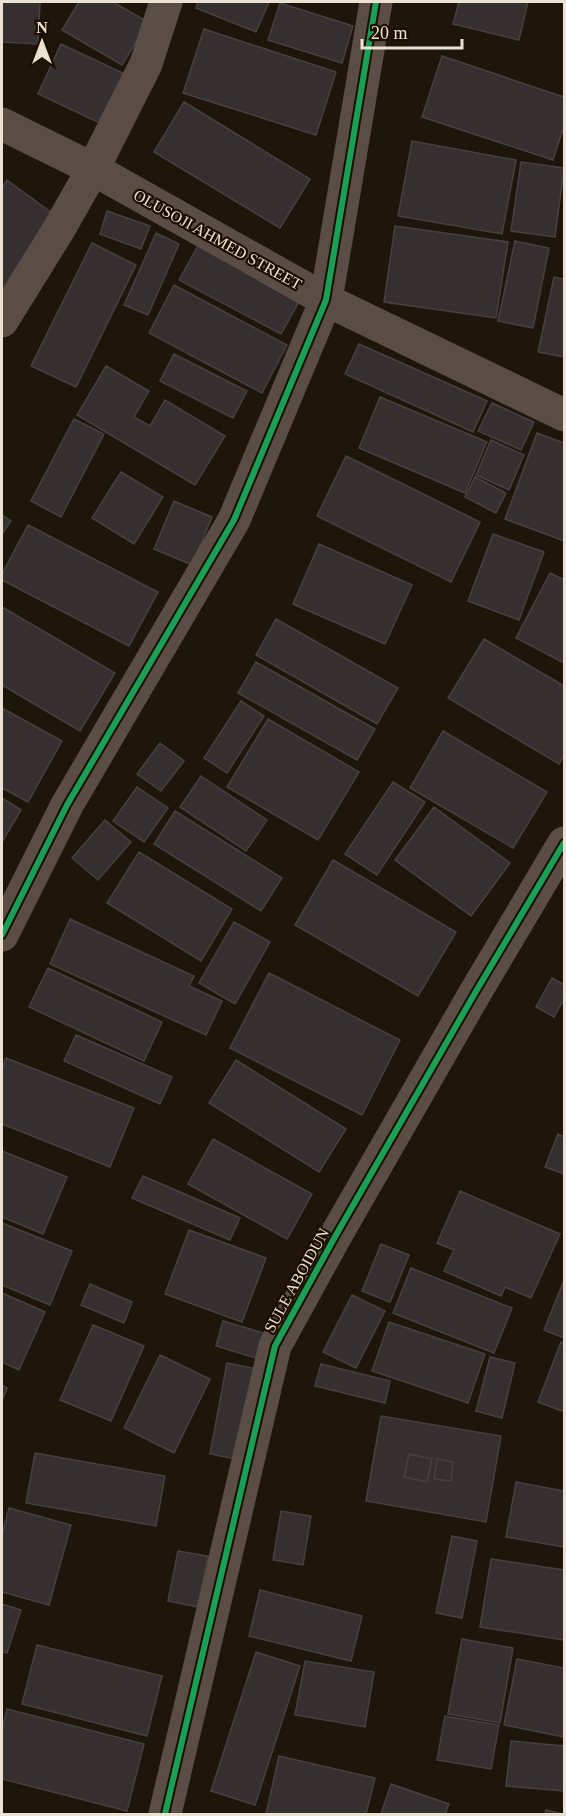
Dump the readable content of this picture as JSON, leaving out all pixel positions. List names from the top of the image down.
{
  "streets": {
    "street": ["OLUSOJI AHMED STREET", "SULE ABOIDUN"]
  },
  "scale_bar": "20 m",
  "north": "top"
}
